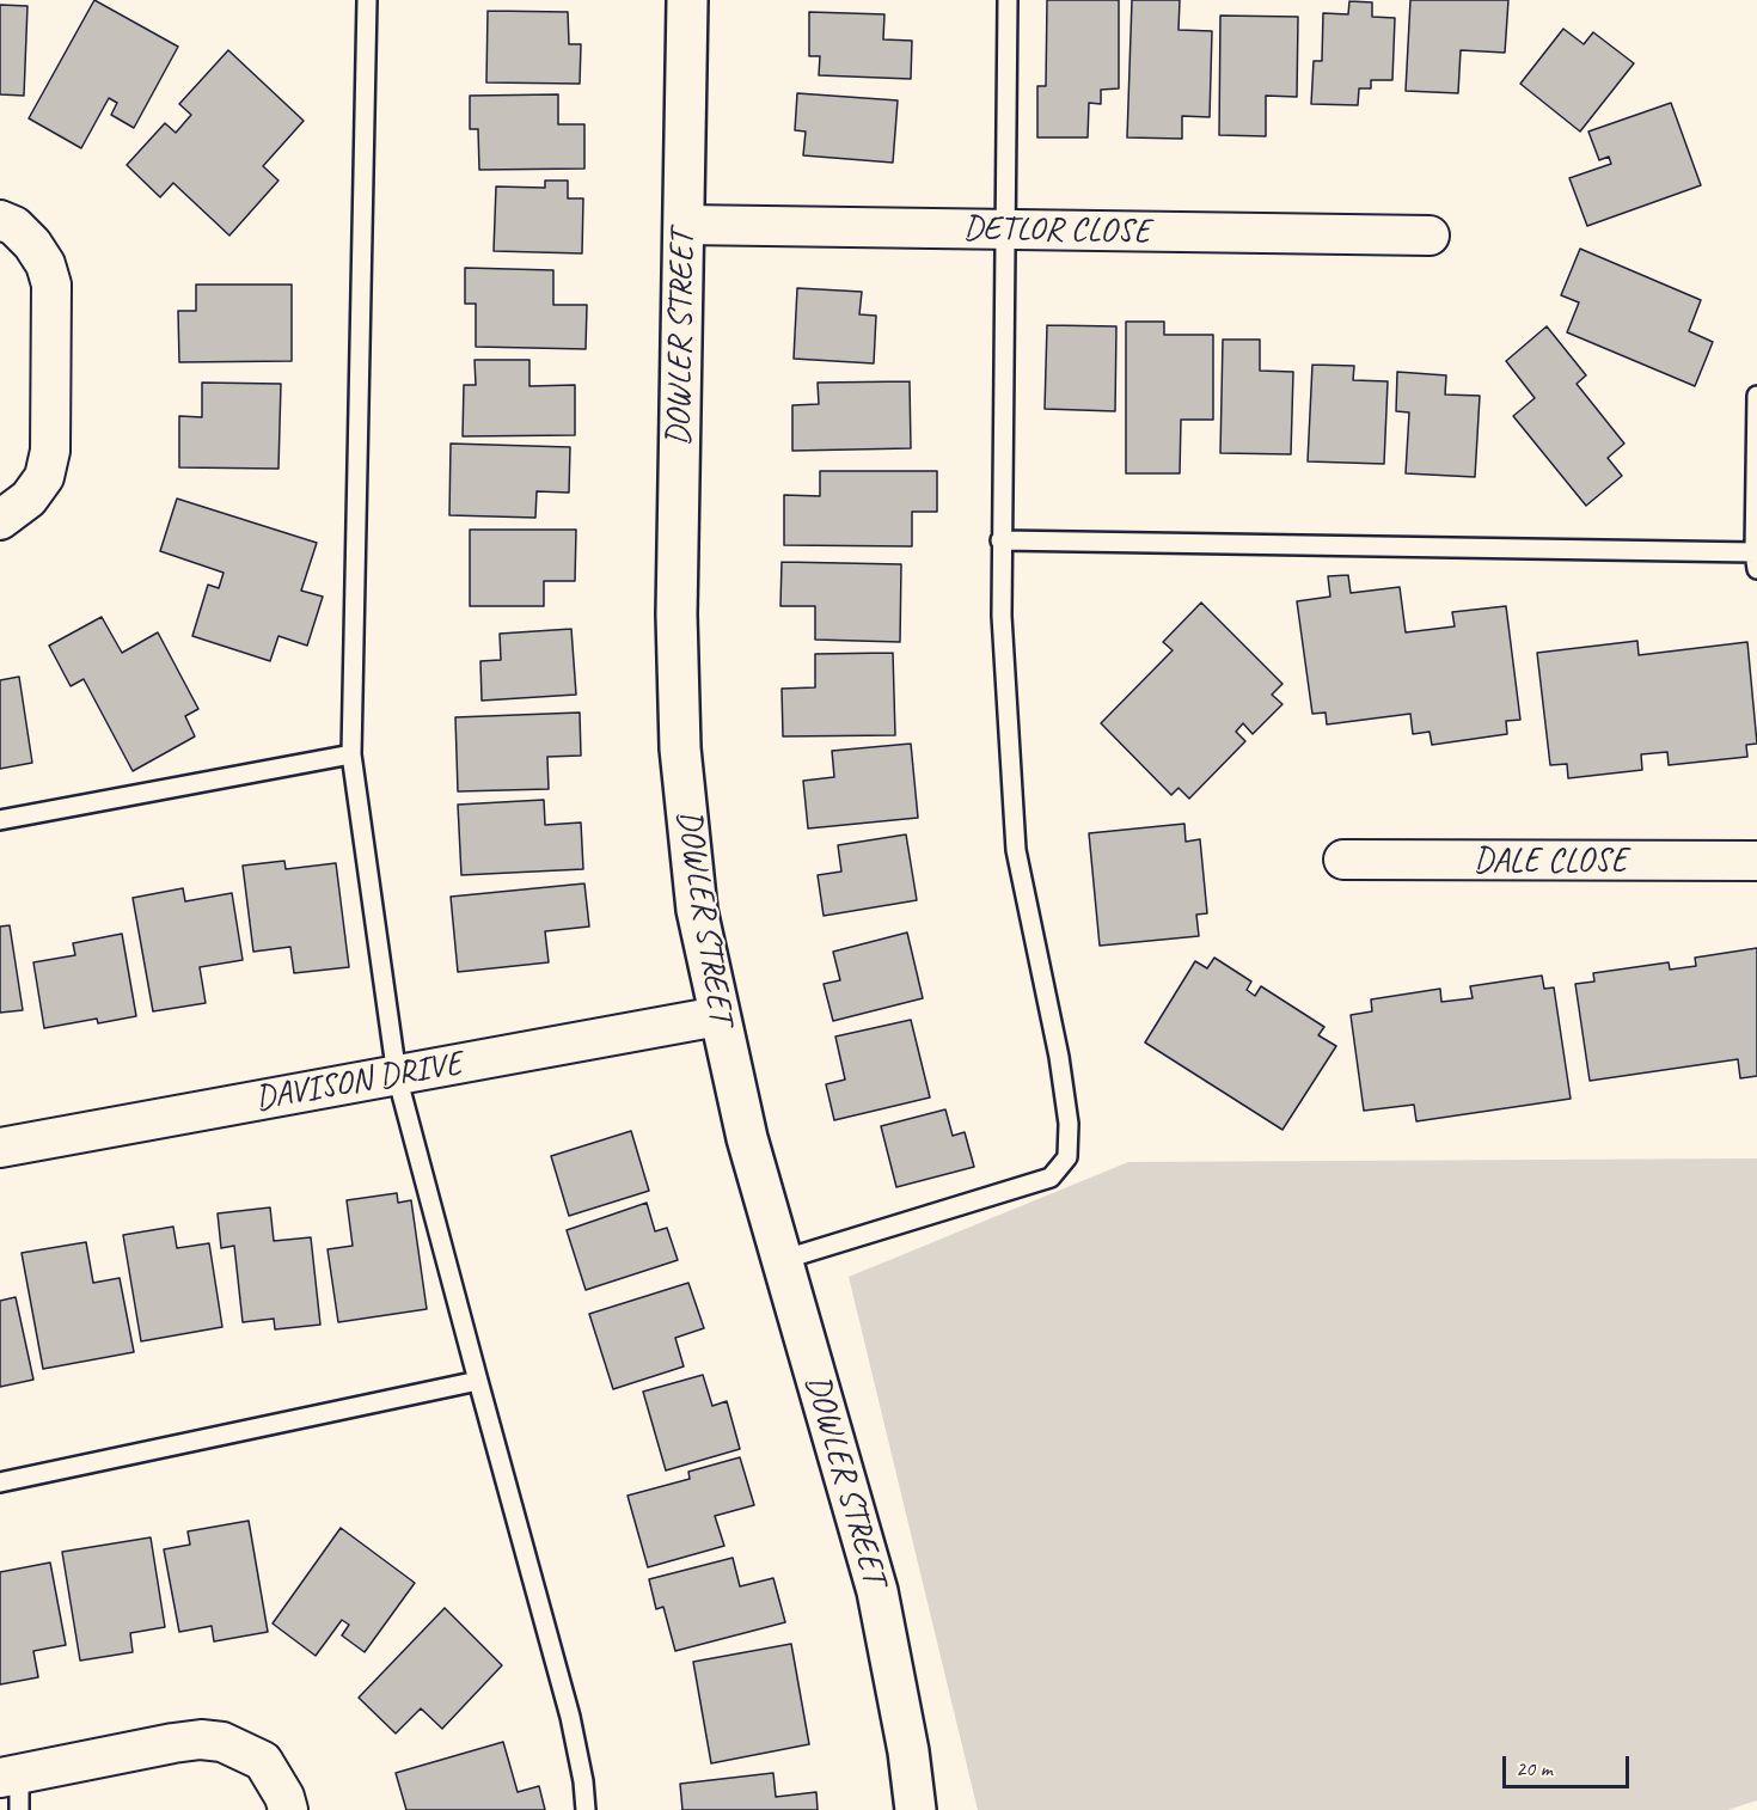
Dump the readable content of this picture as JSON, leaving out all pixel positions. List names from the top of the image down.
{
  "streets": {
    "street": [
      "DETLOR CLOSE",
      "DOWLER STREET",
      "DALE CLOSE",
      "DAVISON DRIVE"
    ]
  },
  "crossings": [
    ["DETLOR CLOSE", "DOWLER STREET"],
    ["DOWLER STREET", "DAVISON DRIVE"]
  ],
  "scale_bar": "20 m"
}
